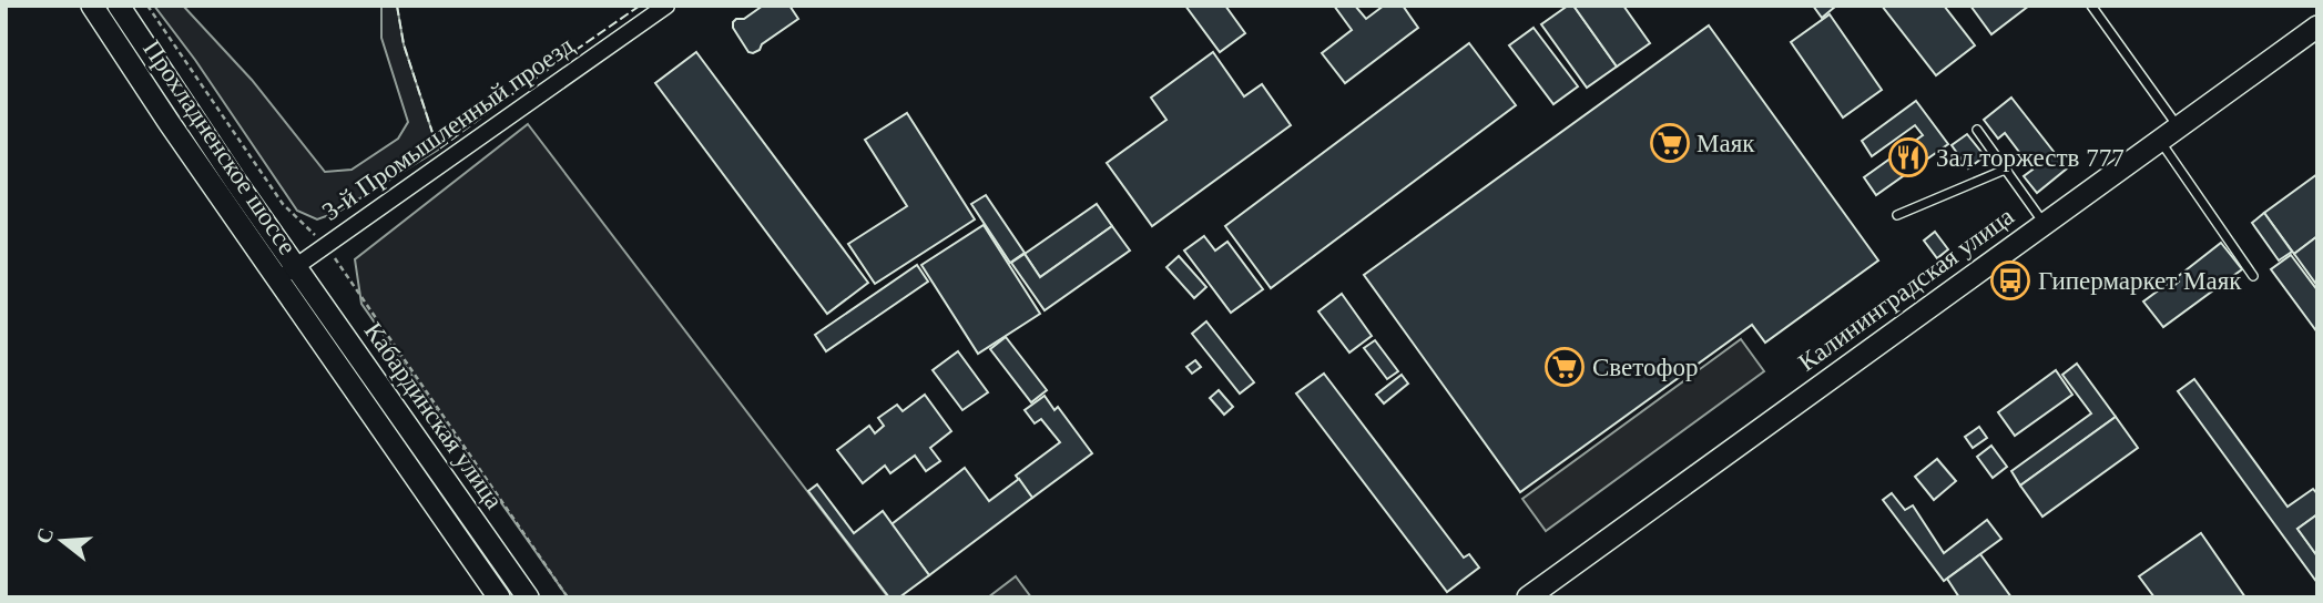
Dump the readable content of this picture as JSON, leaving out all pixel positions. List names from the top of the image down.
{
  "streets": {
    "main road": ["Прохладненское шоссе", "Калининградская улица", "Кабардинская улица"],
    "street": ["3-й Промышленный проезд"]
  },
  "crossings": [
    ["3-й Промышленный проезд", "Прохладненское шоссе"],
    ["3-й Промышленный проезд", "Кабардинская улица"],
    ["Прохладненское шоссе", "Кабардинская улица"]
  ],
  "places": {
    "supermarket": ["Маяк", "Светофор"],
    "restaurant": ["Зал торжеств 777"],
    "bus stop": ["Гипермаркет Маяк"]
  },
  "north": "left"
}
